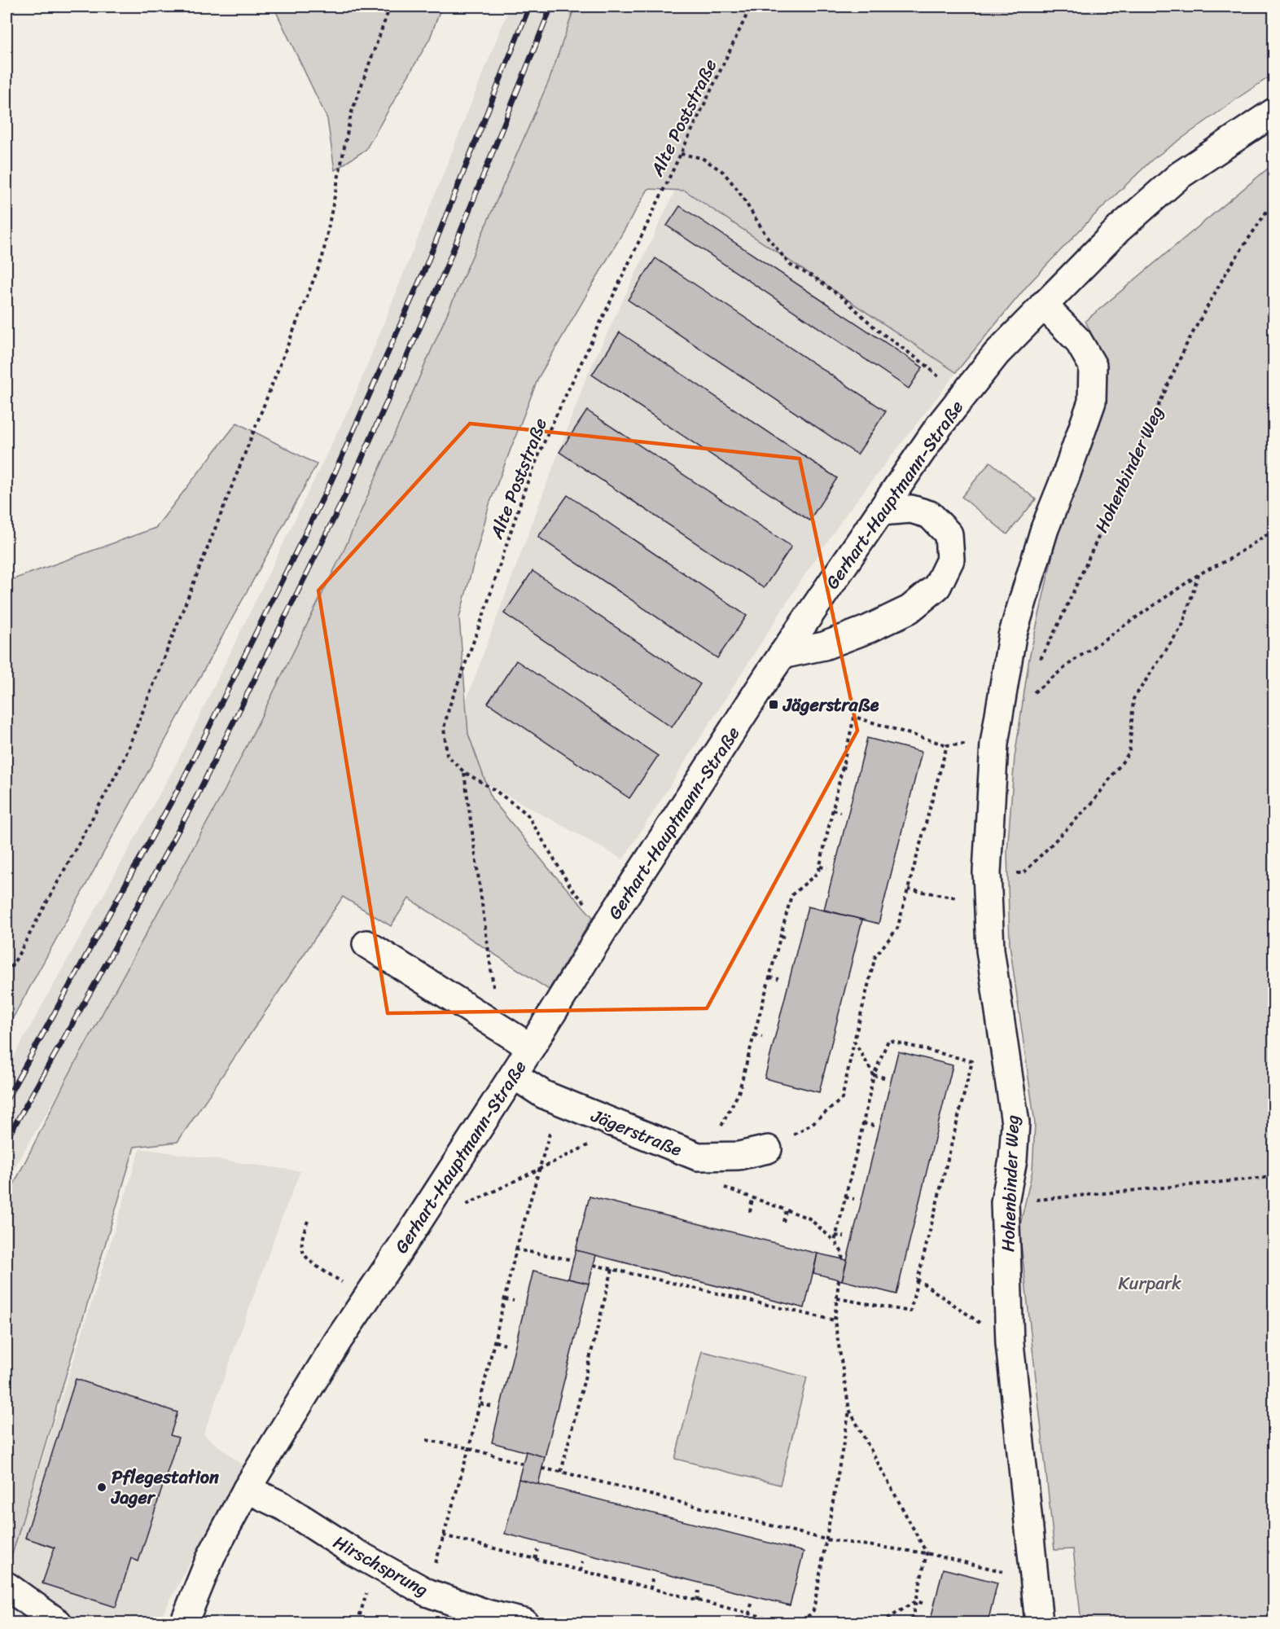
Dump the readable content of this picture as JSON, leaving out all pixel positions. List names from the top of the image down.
{
  "streets": {
    "street": [
      "Hohenbinder Weg",
      "Gerhart-Hauptmann-Straße",
      "Jägerstraße",
      "Hirschsprung"
    ],
    "path": ["Alte Poststraße"]
  },
  "crossings": [
    ["Alte Poststraße", "Gerhart-Hauptmann-Straße"],
    ["Hohenbinder Weg", "Gerhart-Hauptmann-Straße"],
    ["Gerhart-Hauptmann-Straße", "Jägerstraße"],
    ["Gerhart-Hauptmann-Straße", "Hirschsprung"]
  ],
  "parks": ["Kurpark"],
  "places": {
    "transit": ["Jägerstraße"],
    "other": ["Pflegestation Jager"]
  }
}
